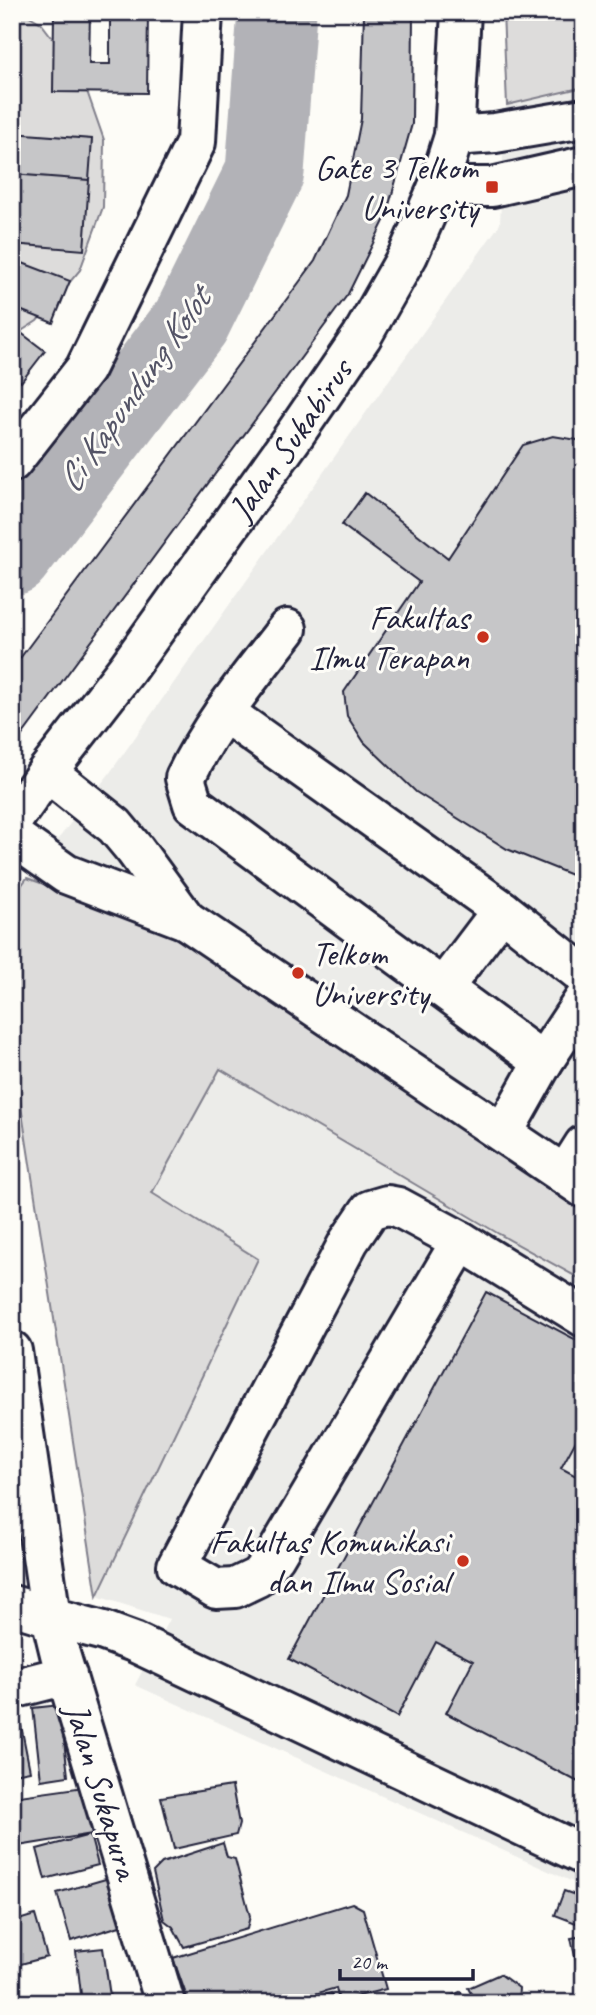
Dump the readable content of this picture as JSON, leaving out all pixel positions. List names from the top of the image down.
{
  "streets": {
    "street": ["Jalan Sukabirus", "Jalan Sukapura"]
  },
  "water": ["Ci Kapundung Kolot"],
  "places": {
    "transit": ["Gate 3 Telkom University"],
    "other": ["Fakultas Ilmu Terapan", "Telkom University", "Fakultas Komunikasi dan Ilmu Sosial"]
  },
  "scale_bar": "20 m"
}
